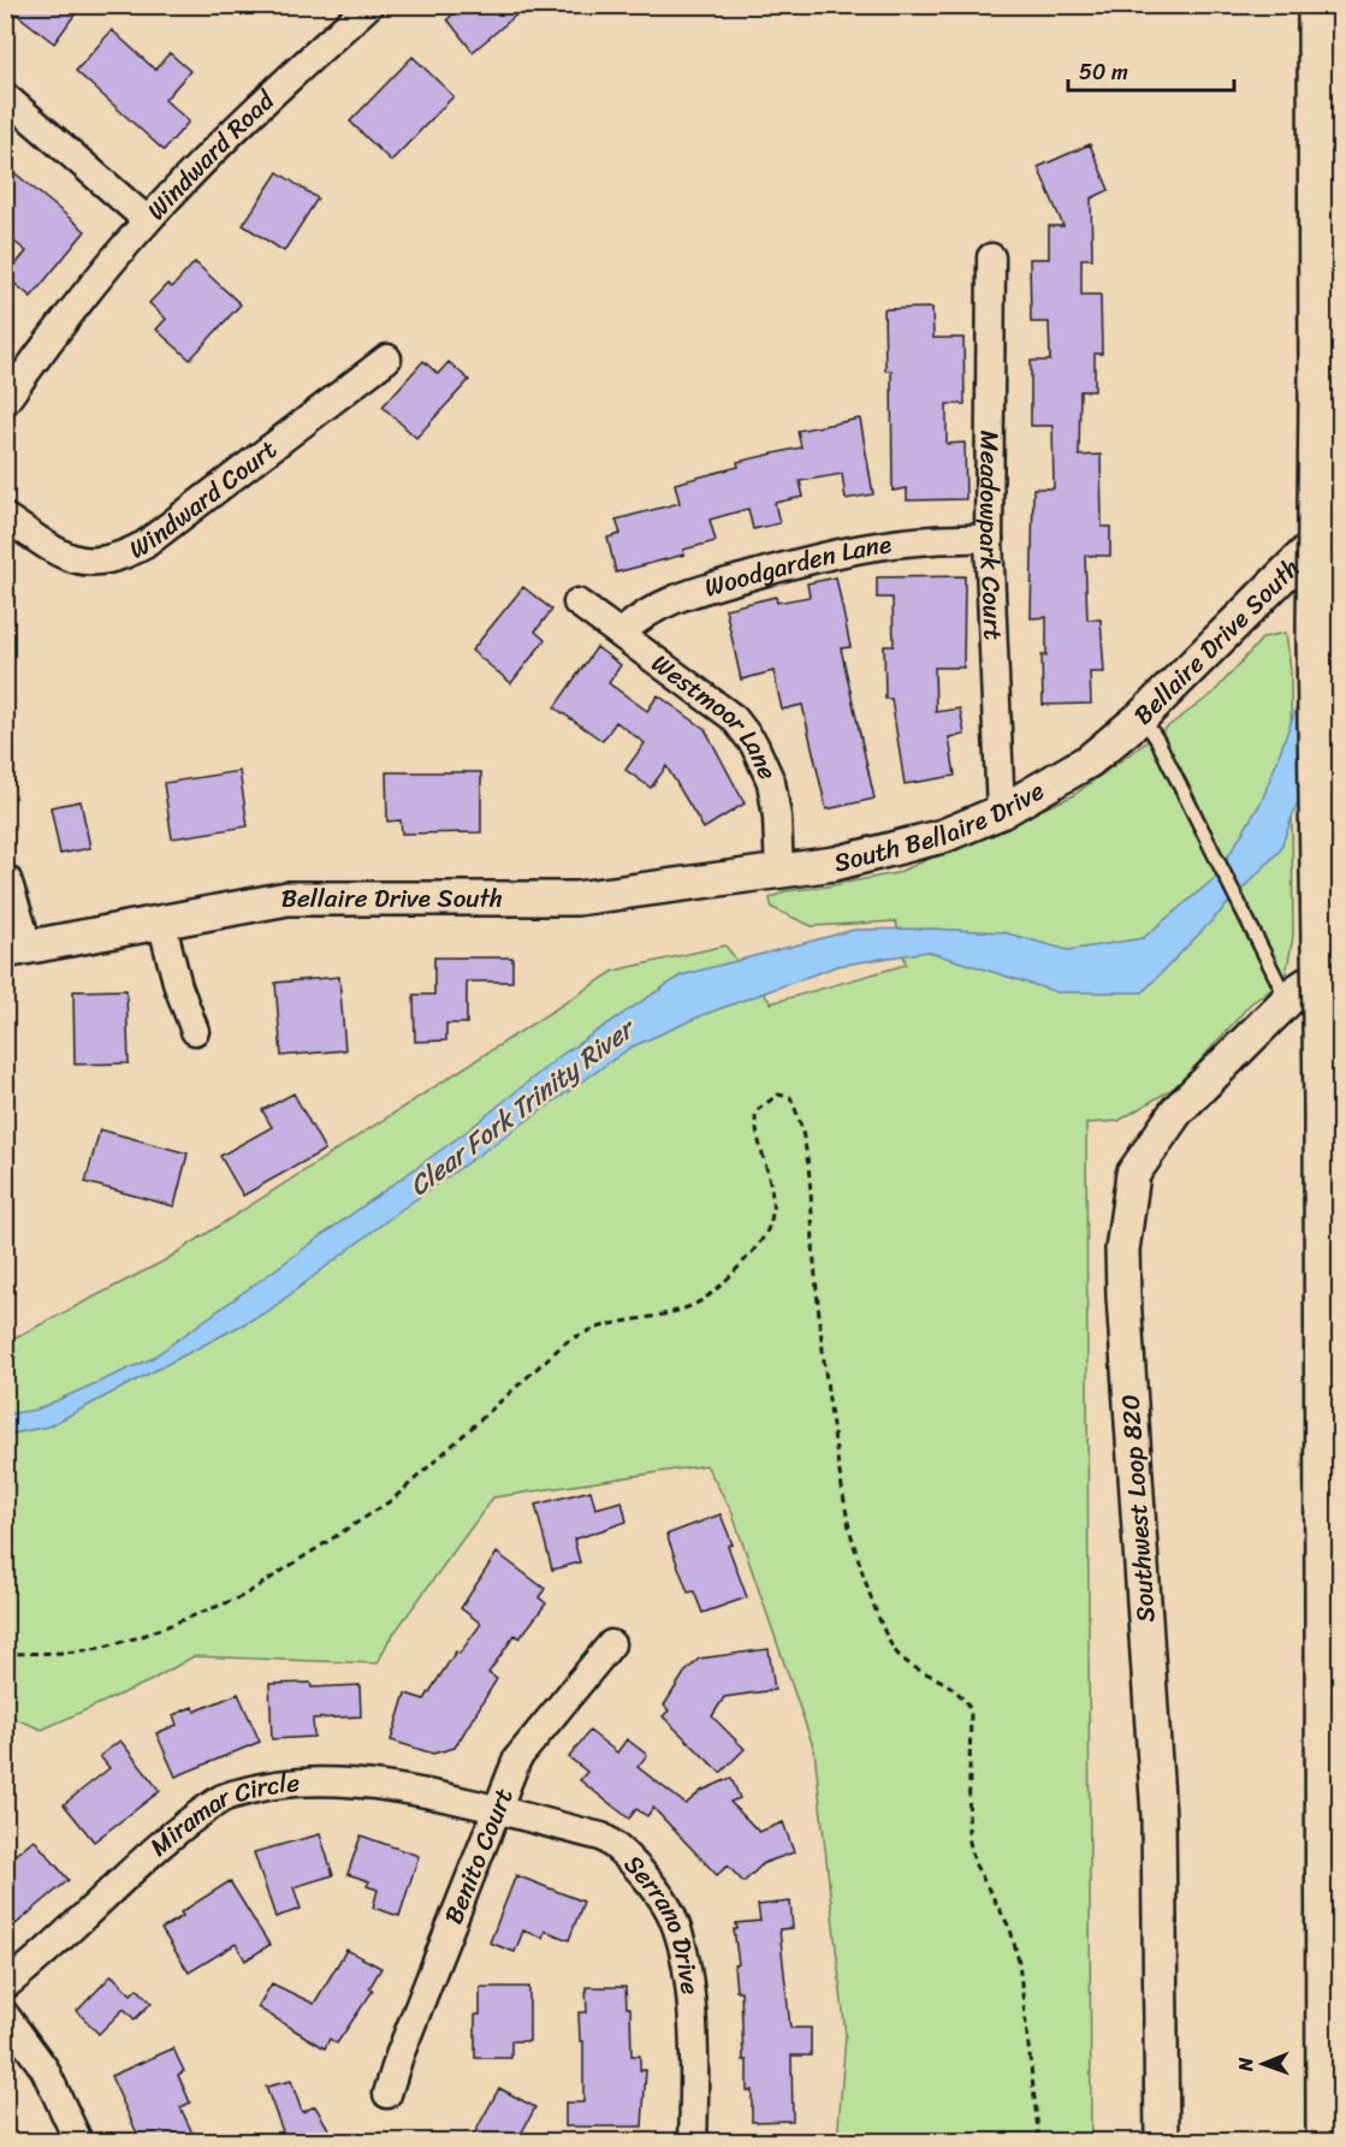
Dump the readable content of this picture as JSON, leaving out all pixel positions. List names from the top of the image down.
{
  "streets": {
    "street": [
      "Windward Road",
      "Windward Court",
      "Meadowpark Court",
      "Woodgarden Lane",
      "Bellaire Drive South",
      "Westmoor Lane",
      "South Bellaire Drive",
      "Southwest Loop 820",
      "Miramar Circle",
      "Benito Court",
      "Serrano Drive"
    ]
  },
  "crossings": [
    ["Meadowpark Court", "Woodgarden Lane"],
    ["Meadowpark Court", "South Bellaire Drive"],
    ["Woodgarden Lane", "Westmoor Lane"],
    ["Bellaire Drive South", "Westmoor Lane"],
    ["Bellaire Drive South", "South Bellaire Drive"],
    ["Westmoor Lane", "South Bellaire Drive"],
    ["Miramar Circle", "Benito Court"],
    ["Miramar Circle", "Serrano Drive"],
    ["Benito Court", "Serrano Drive"]
  ],
  "water": ["Clear Fork Trinity River"],
  "scale_bar": "50 m",
  "north": "left"
}
